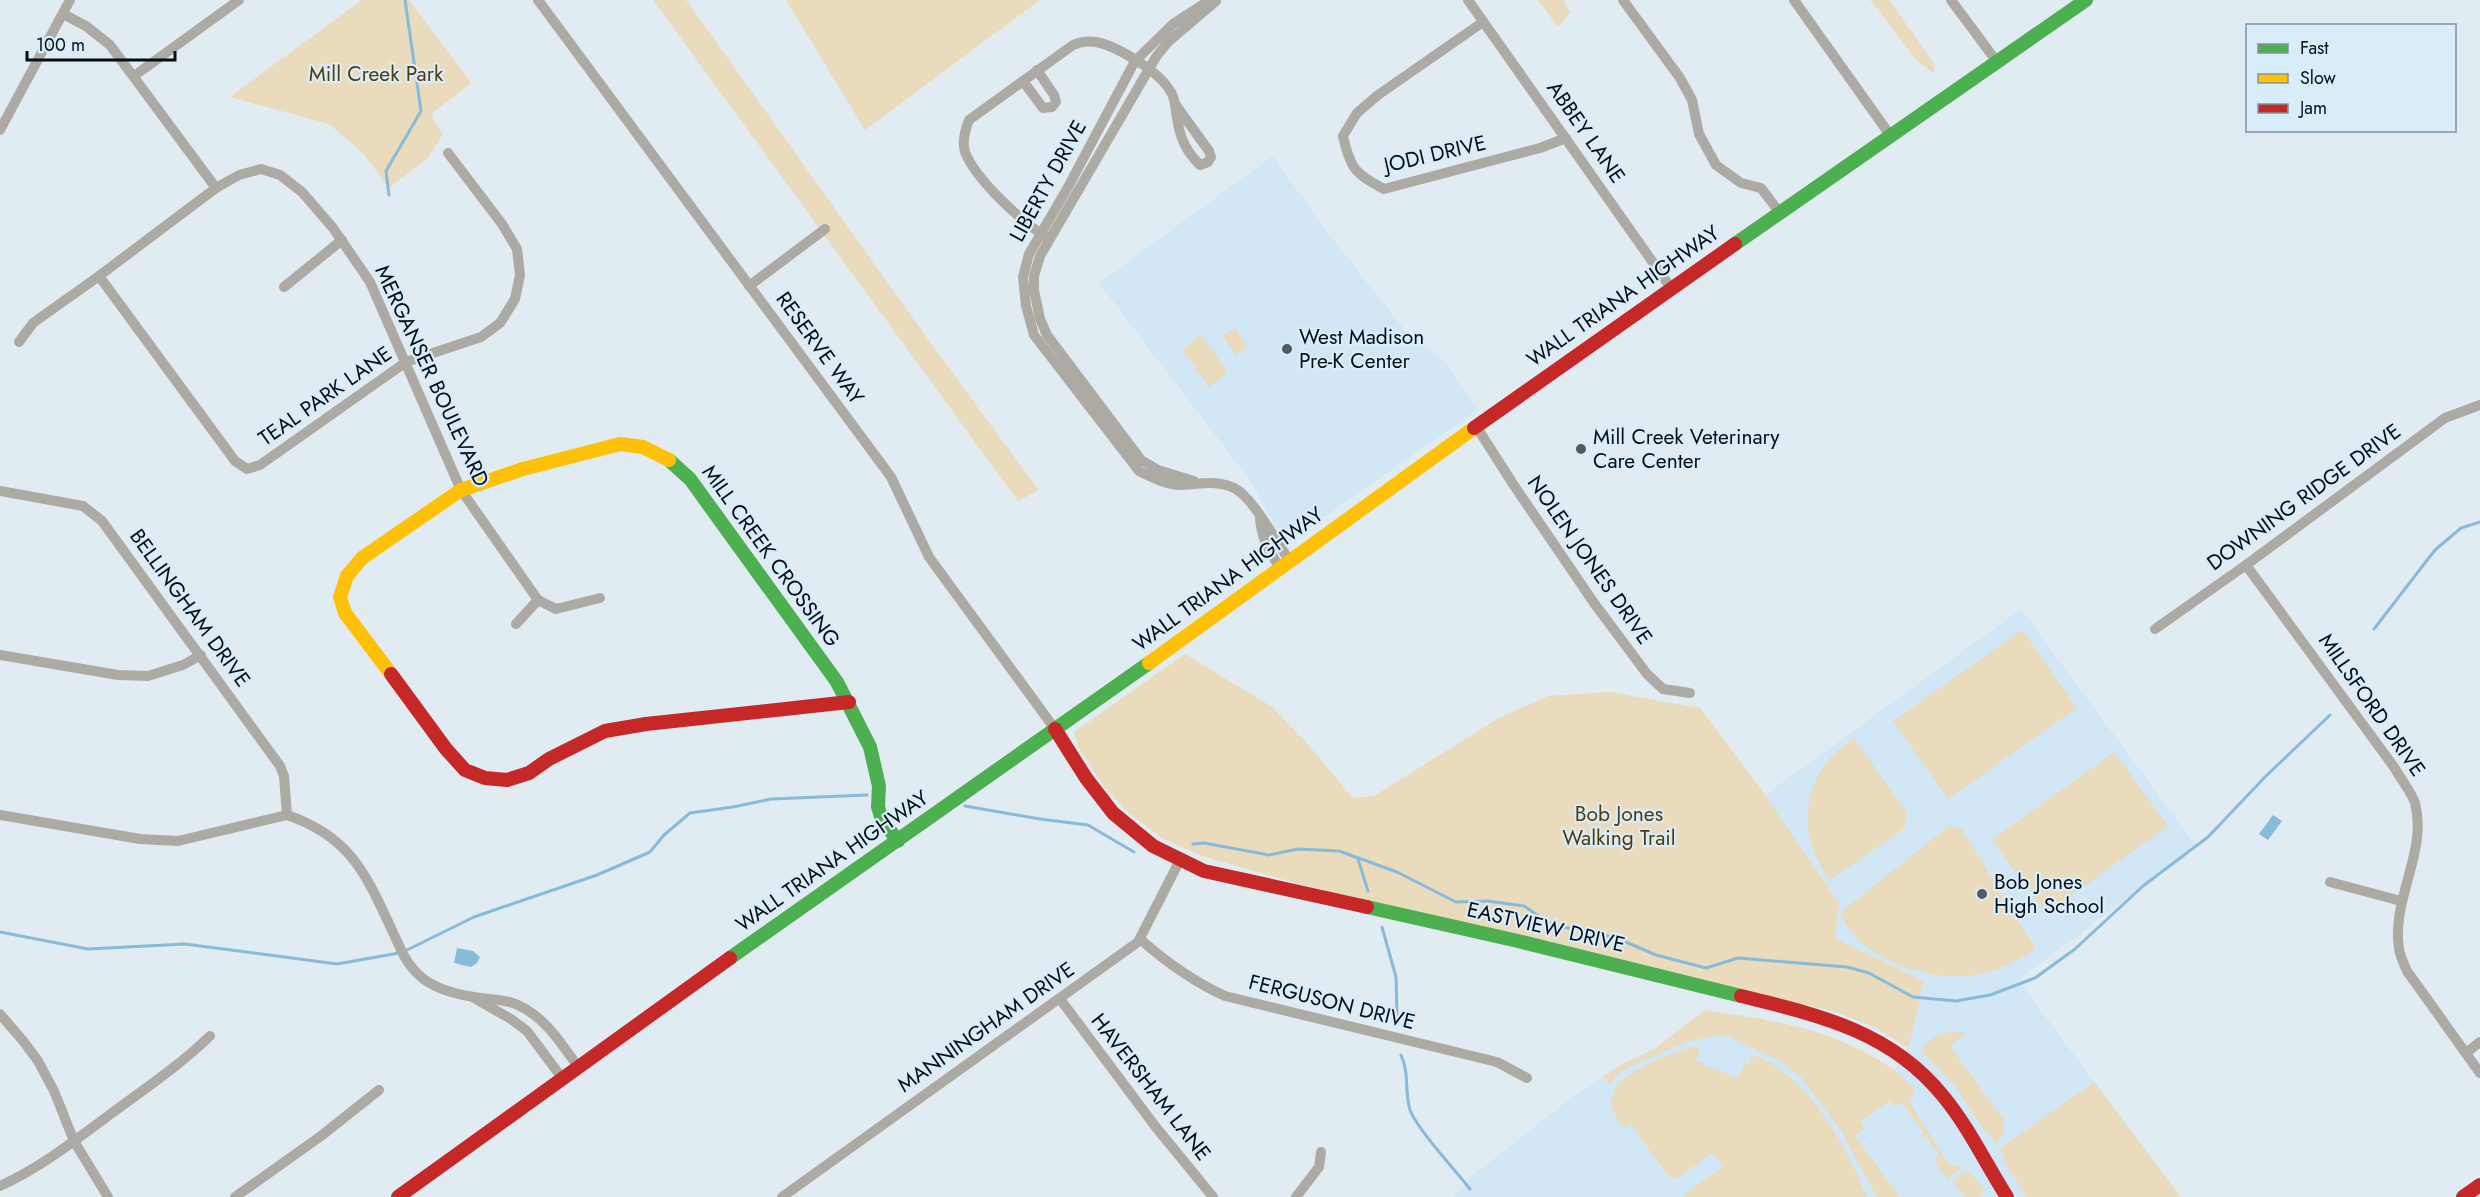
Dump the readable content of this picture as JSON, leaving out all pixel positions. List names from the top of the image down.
{
  "streets": {
    "street": [
      "ABBEY LANE",
      "JODI DRIVE",
      "LIBERTY DRIVE",
      "WALL TRIANA HIGHWAY",
      "RESERVE WAY",
      "MERGANSER BOULEVARD",
      "TEAL PARK LANE",
      "DOWNING RIDGE DRIVE",
      "MILL CREEK CROSSING",
      "NOLEN JONES DRIVE",
      "BELLINGHAM DRIVE",
      "MILLSFORD DRIVE",
      "EASTVIEW DRIVE",
      "FERGUSON DRIVE",
      "MANNINGHAM DRIVE",
      "HAVERSHAM LANE"
    ]
  },
  "crossings": [
    ["ABBEY LANE", "JODI DRIVE"],
    ["ABBEY LANE", "WALL TRIANA HIGHWAY"],
    ["LIBERTY DRIVE", "WALL TRIANA HIGHWAY"],
    ["WALL TRIANA HIGHWAY", "RESERVE WAY"],
    ["WALL TRIANA HIGHWAY", "MILL CREEK CROSSING"],
    ["WALL TRIANA HIGHWAY", "NOLEN JONES DRIVE"],
    ["WALL TRIANA HIGHWAY", "EASTVIEW DRIVE"],
    ["RESERVE WAY", "EASTVIEW DRIVE"],
    ["MERGANSER BOULEVARD", "TEAL PARK LANE"],
    ["MERGANSER BOULEVARD", "MILL CREEK CROSSING"],
    ["DOWNING RIDGE DRIVE", "MILLSFORD DRIVE"],
    ["EASTVIEW DRIVE", "MANNINGHAM DRIVE"],
    ["FERGUSON DRIVE", "MANNINGHAM DRIVE"],
    ["MANNINGHAM DRIVE", "HAVERSHAM LANE"]
  ],
  "parks": ["Mill Creek Park", "Bob Jones Walking Trail"],
  "places": ["West Madison Pre-K Center", "Mill Creek Veterinary Care Center", "Bob Jones High School"],
  "legend": ["Fast", "Slow", "Jam"],
  "scale_bar": "100 m"
}
